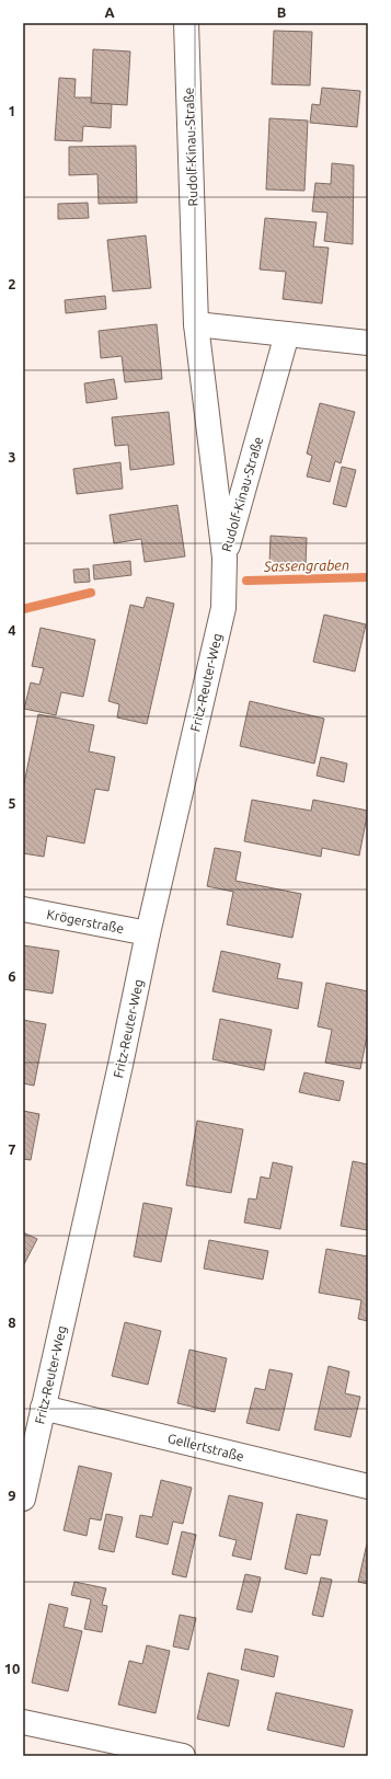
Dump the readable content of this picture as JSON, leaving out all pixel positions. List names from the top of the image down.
{
  "streets": {
    "street": [
      "Rudolf-Kinau-Straße",
      "Fritz-Reuter-Weg",
      "Krögerstraße",
      "Gellertstraße"
    ]
  },
  "crossings": [
    ["Rudolf-Kinau-Straße", "Fritz-Reuter-Weg"],
    ["Fritz-Reuter-Weg", "Krögerstraße"],
    ["Fritz-Reuter-Weg", "Gellertstraße"]
  ],
  "water": ["Sassengraben"],
  "grid": {
    "columns": ["A", "B"],
    "rows": [
      "1",
      "2",
      "3",
      "4",
      "5",
      "6",
      "7",
      "8",
      "9",
      "10"
    ]
  }
}
